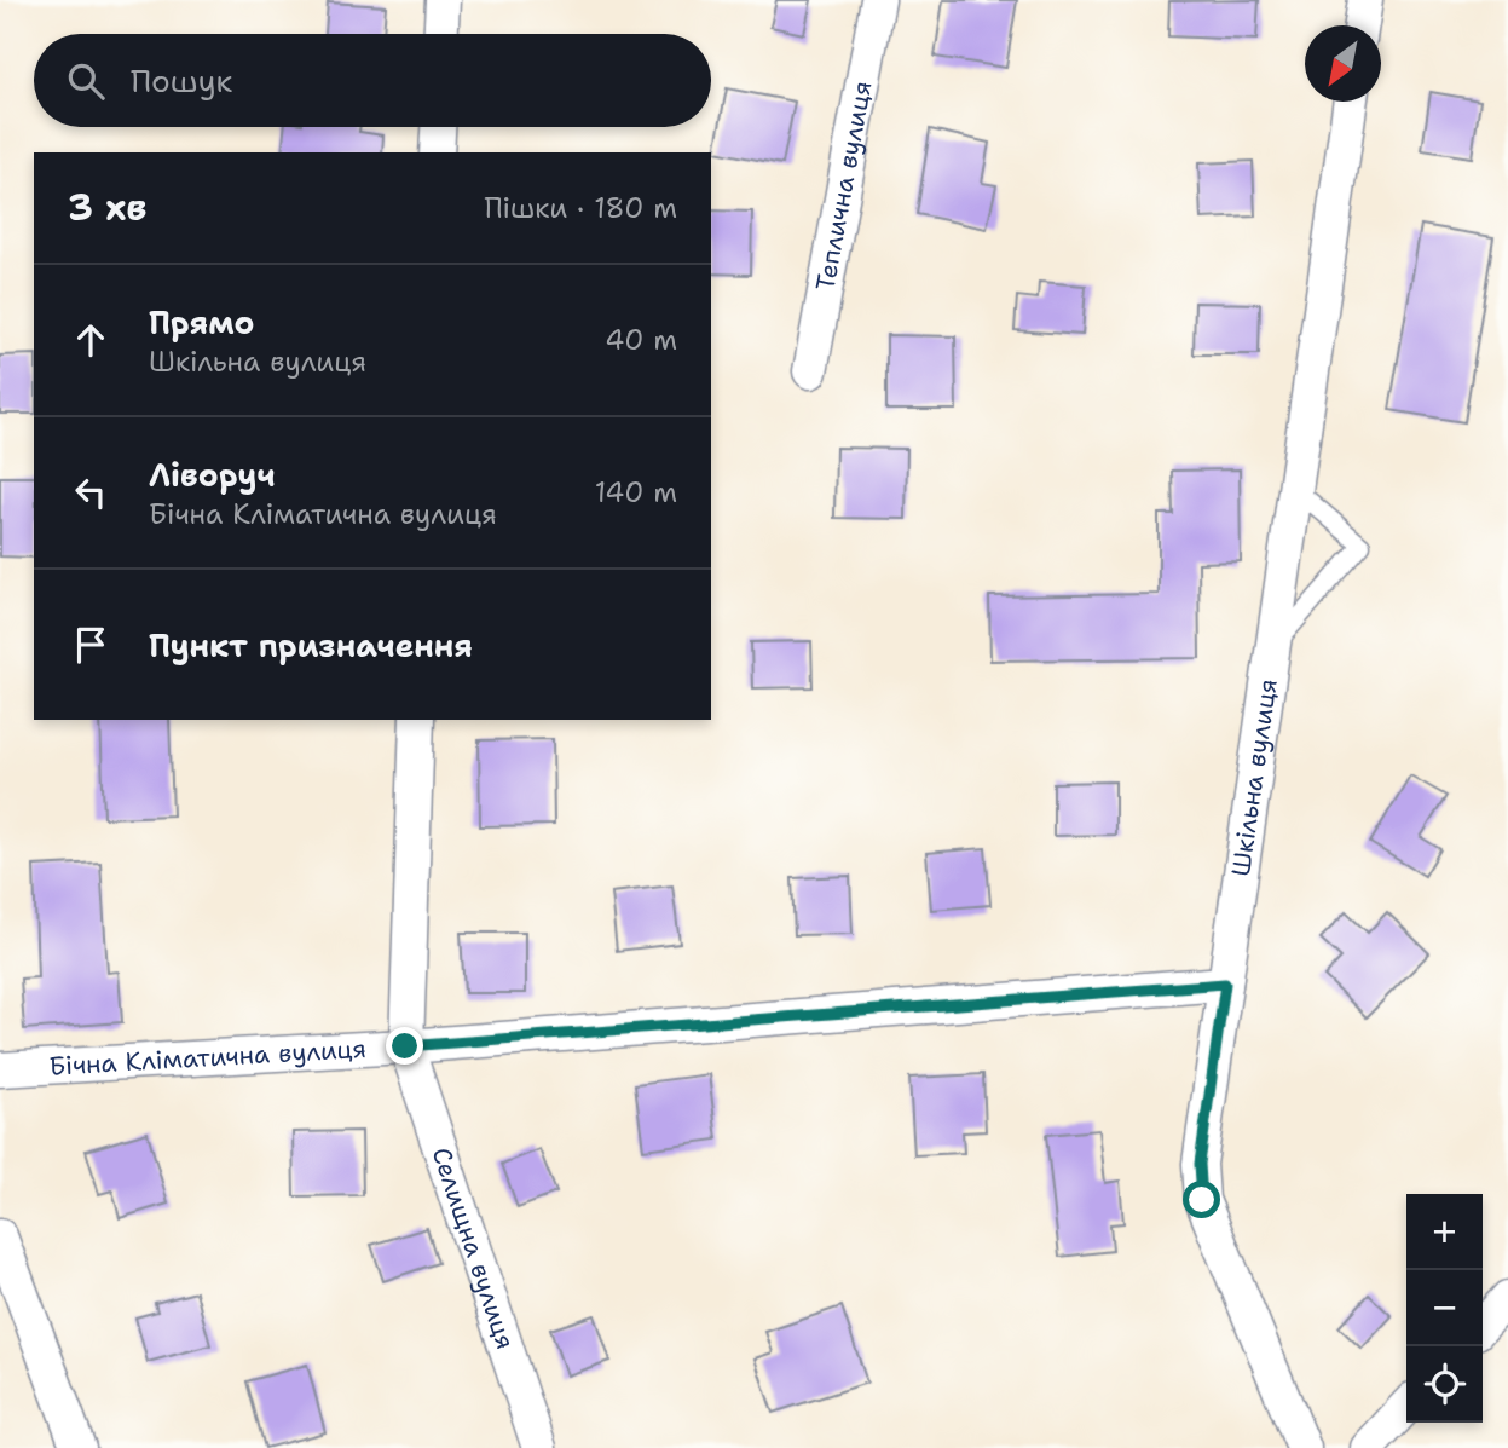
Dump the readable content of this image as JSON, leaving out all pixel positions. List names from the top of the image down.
{
  "streets": {
    "street": [
      "Теплична вулиця",
      "Шкільна вулиця",
      "Бічна Кліматична вулиця",
      "Селищна вулиця"
    ]
  },
  "crossings": [
    ["Шкільна вулиця", "Бічна Кліматична вулиця"],
    ["Бічна Кліматична вулиця", "Селищна вулиця"]
  ],
  "north": "bottom left",
  "page": {
    "search": "Пошук",
    "heading": ["3 хв", "Пішки · 180 m"],
    "list": [
      ["Прямо", "Шкільна вулиця", "40 m"],
      ["Ліворуч", "Бічна Кліматична вулиця", "140 m"],
      "Пункт призначення"
    ],
    "map_buttons": ["+", "−"]
  }
}
